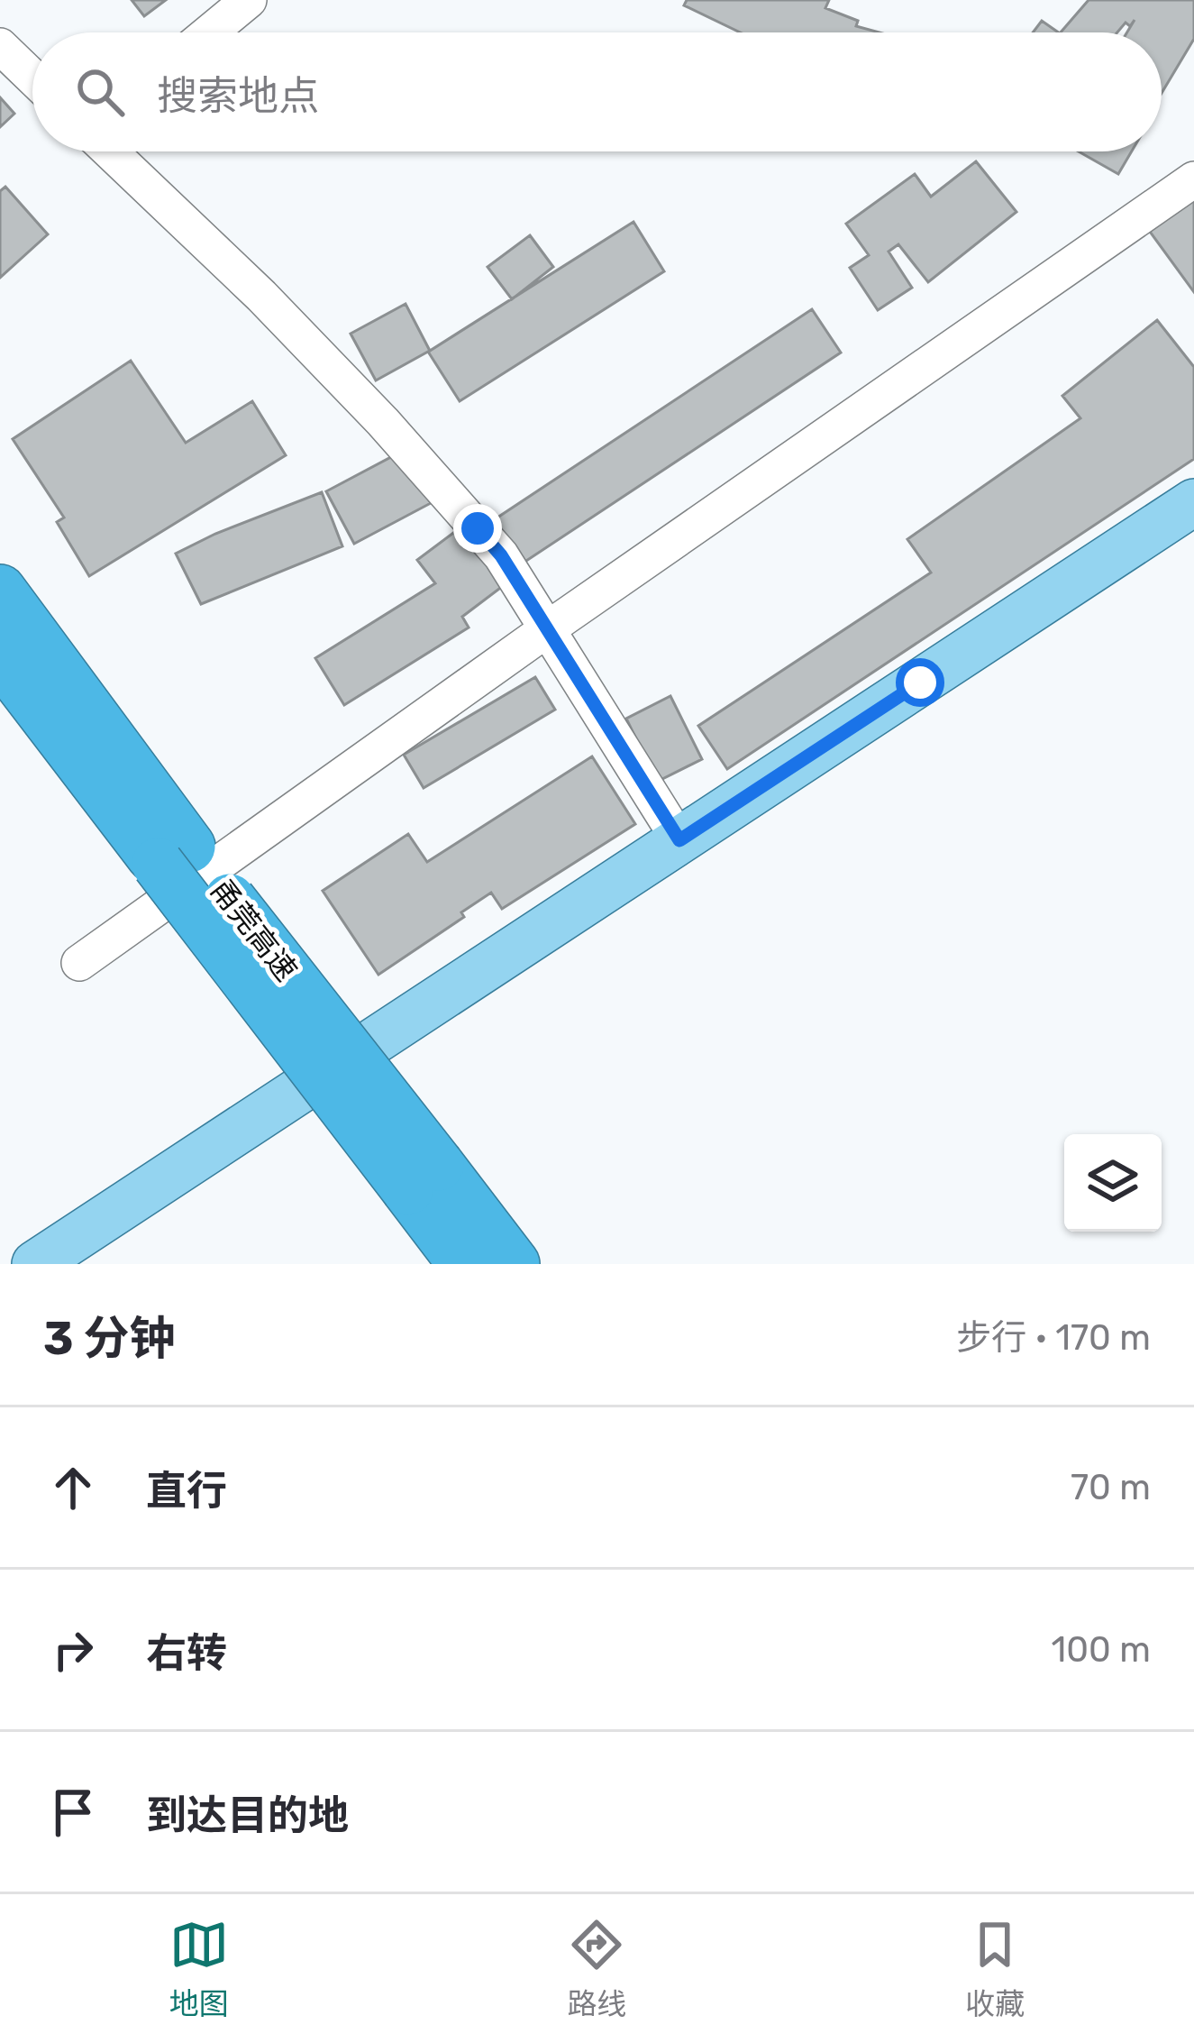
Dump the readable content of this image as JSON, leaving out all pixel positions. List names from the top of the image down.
{
  "streets": {
    "highway": ["甬莞高速"]
  },
  "page": {
    "search": "搜索地点",
    "heading": ["3 分钟", "步行 · 170 m"],
    "list": [
      ["直行", "70 m"],
      ["右转", "100 m"],
      "到达目的地"
    ],
    "nav": ["地图", "路线", "收藏"]
  }
}
